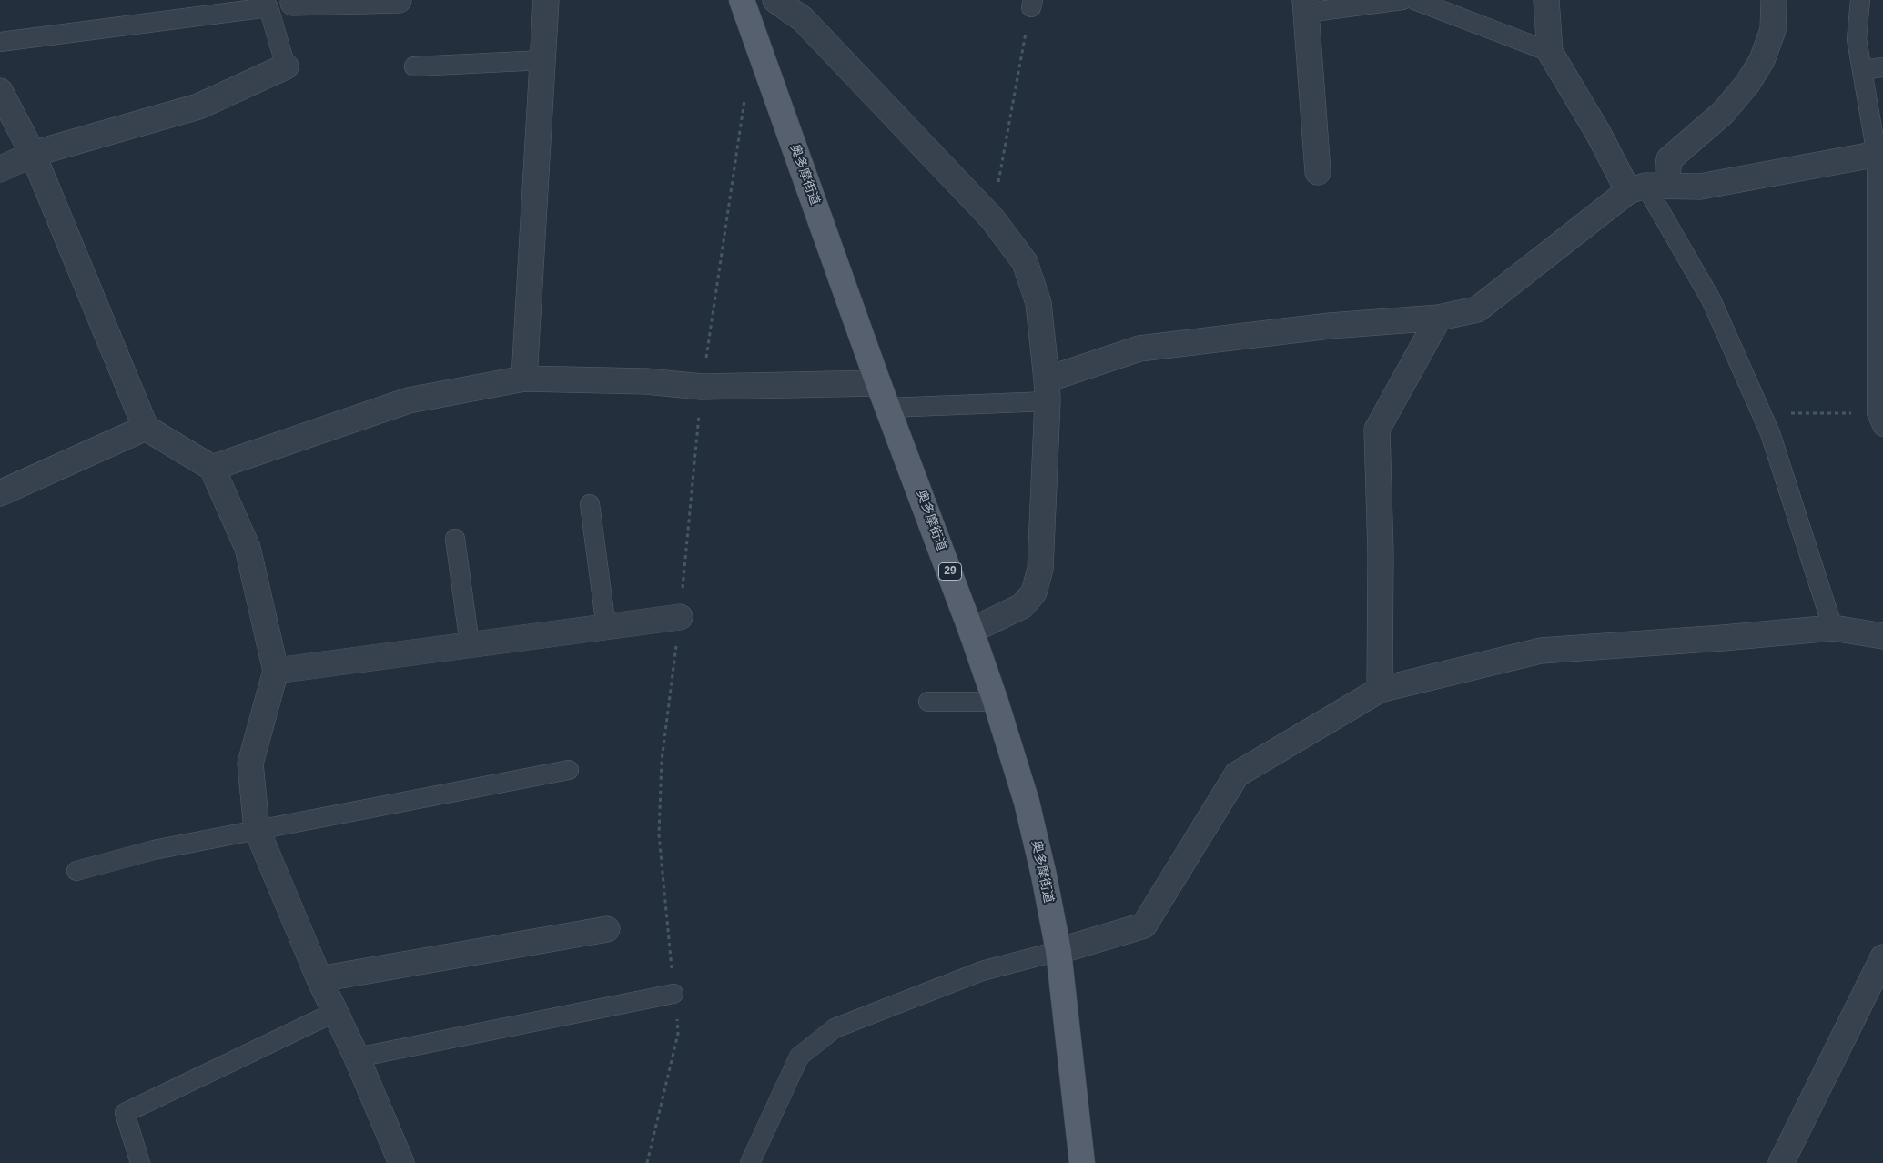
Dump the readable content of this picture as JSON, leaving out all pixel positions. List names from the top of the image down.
{
  "streets": {
    "main road": ["奥多摩街道", "29"]
  }
}
